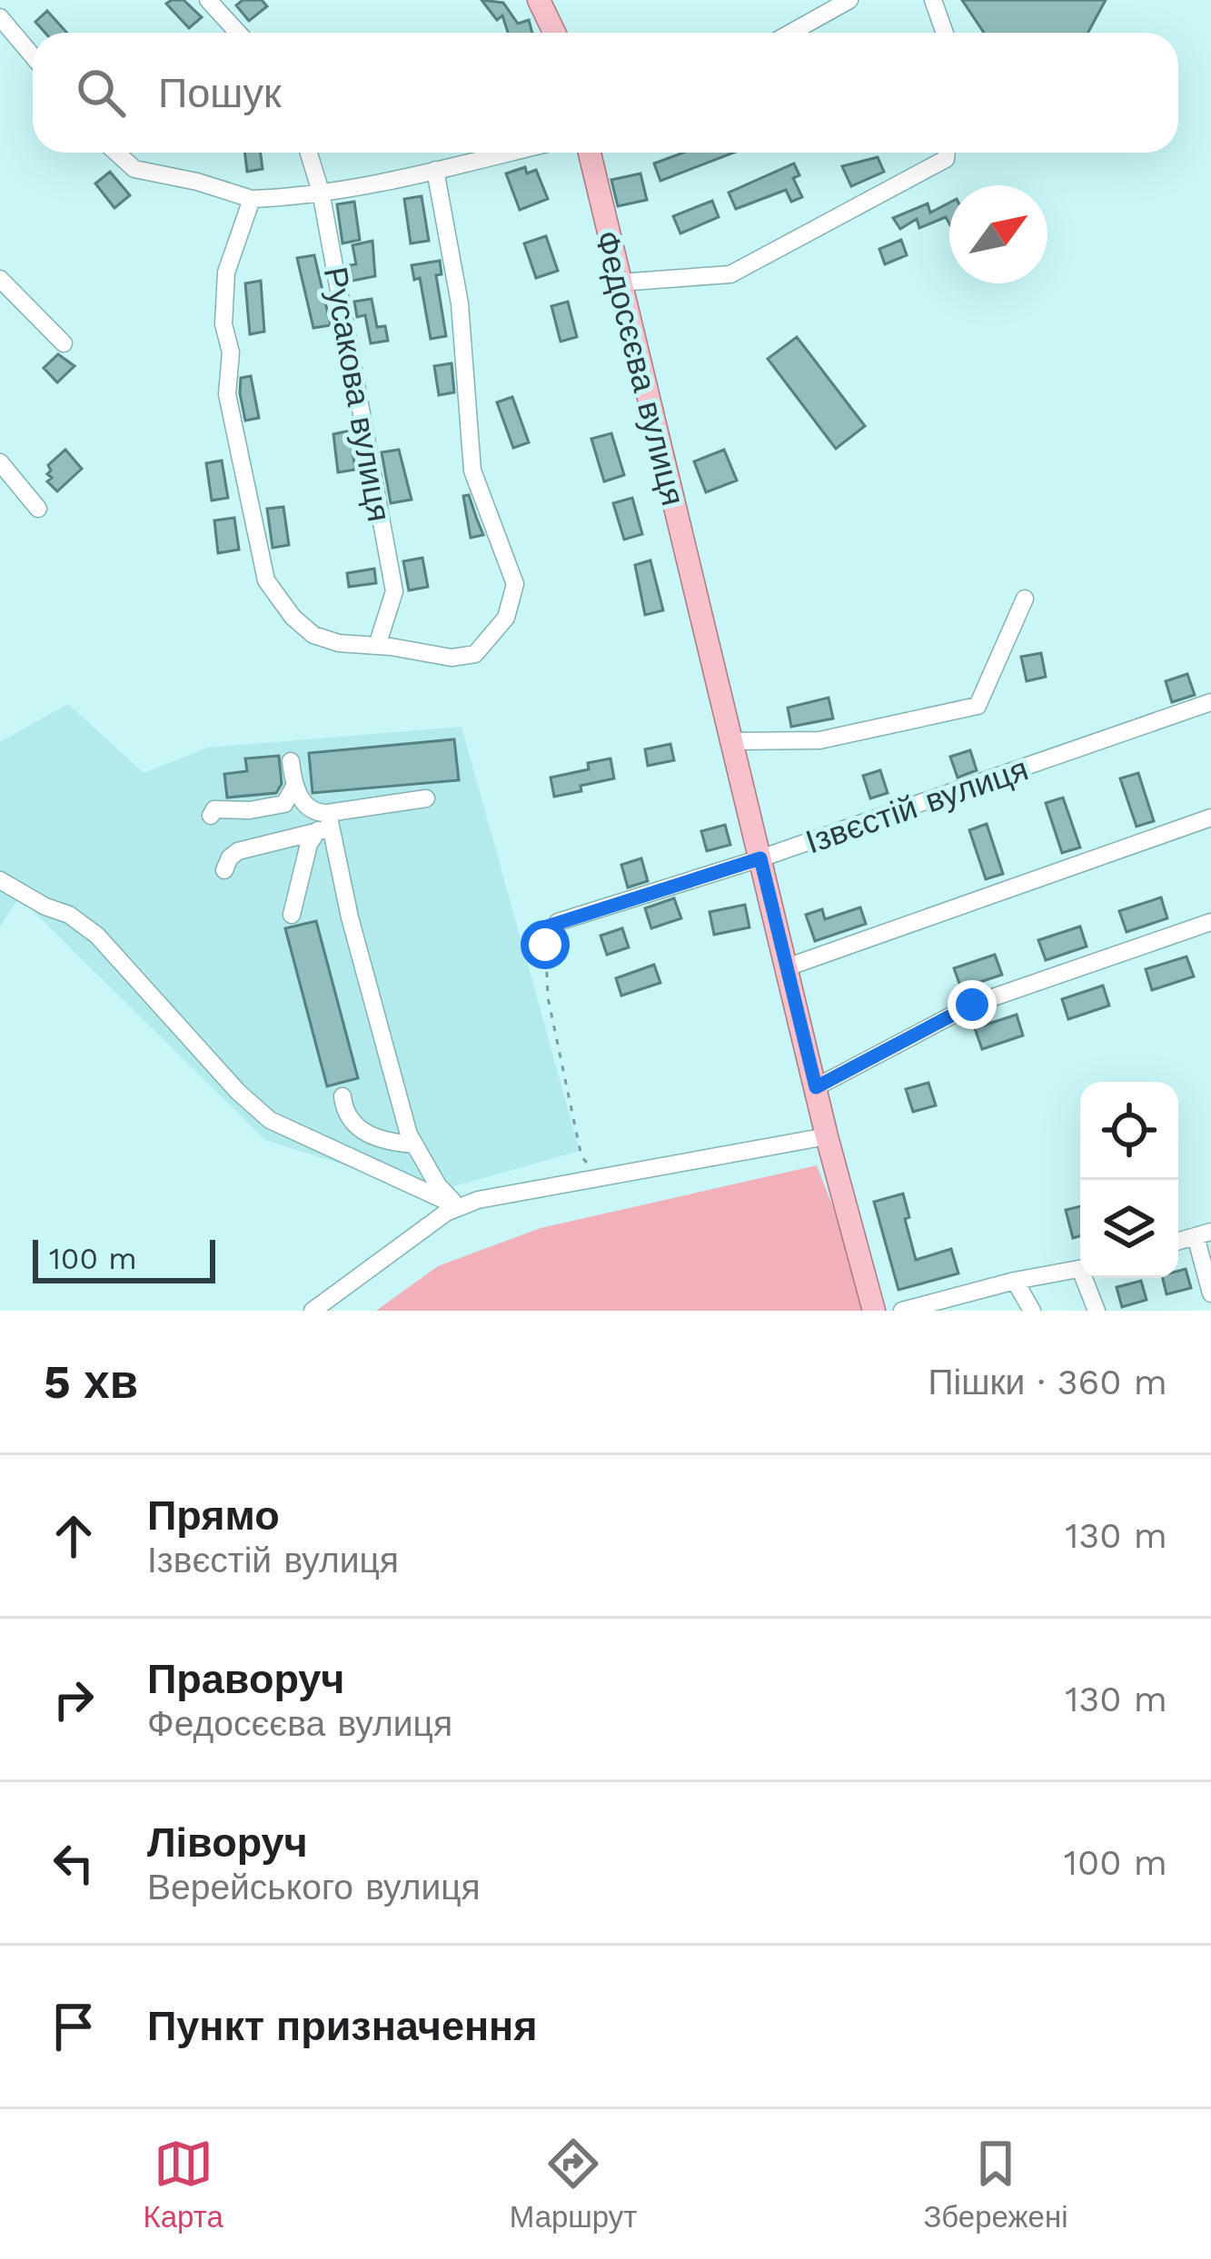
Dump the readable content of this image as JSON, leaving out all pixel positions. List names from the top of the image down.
{
  "streets": {
    "main road": ["Федосєєва вулиця"],
    "street": ["Русакова вулиця", "Ізвєстій вулиця"]
  },
  "scale_bar": "100 m",
  "north": "top right",
  "page": {
    "search": "Пошук",
    "scale": "100 m",
    "heading": ["5 хв", "Пішки · 360 m"],
    "list": [
      ["Прямо", "Ізвєстій вулиця", "130 m"],
      ["Праворуч", "Федосєєва вулиця", "130 m"],
      ["Ліворуч", "Верейського вулиця", "100 m"],
      "Пункт призначення"
    ],
    "nav": ["Карта", "Маршрут", "Збережені"]
  }
}
